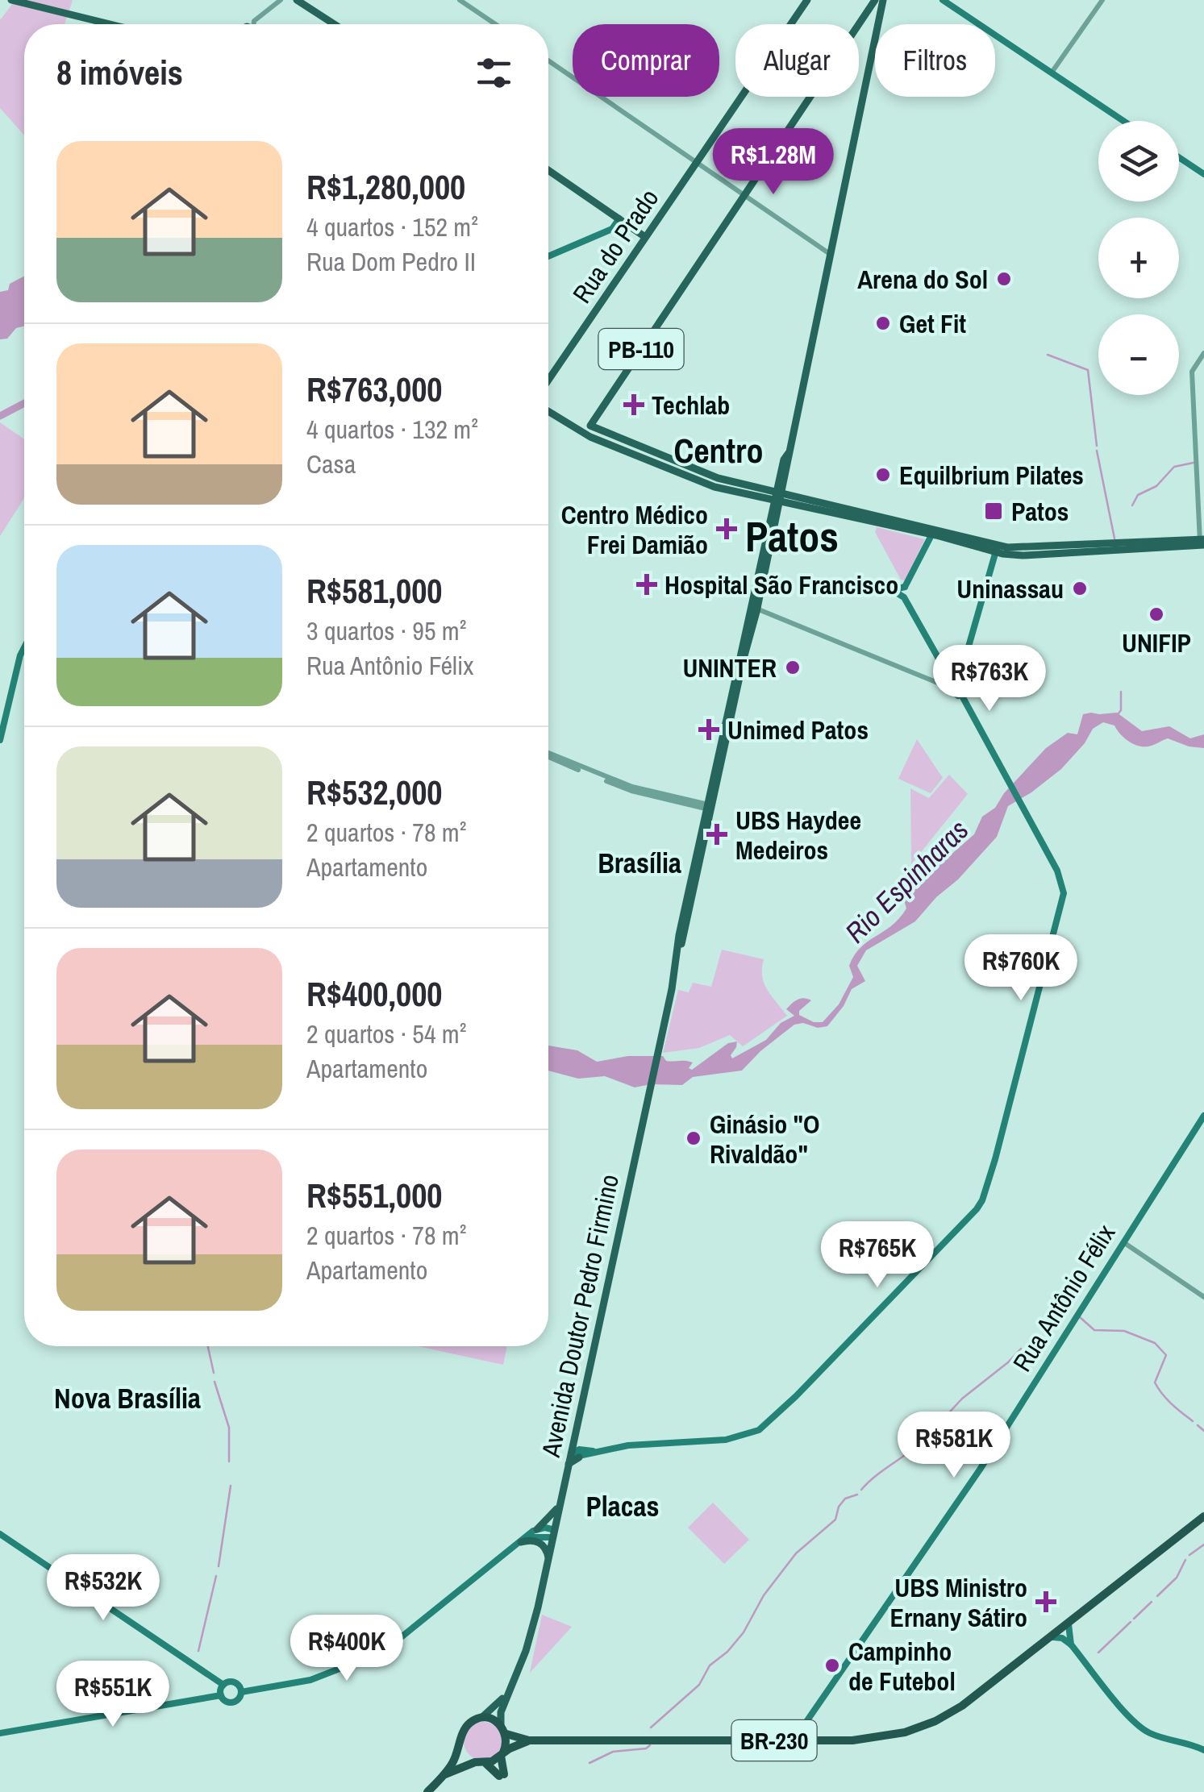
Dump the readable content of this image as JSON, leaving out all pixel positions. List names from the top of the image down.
{
  "streets": {
    "highway": ["BR-230"],
    "main road": [
      "Rua do Prado",
      "PB-110",
      "Rua Antônio Félix",
      "Avenida Doutor Pedro Firmino"
    ]
  },
  "crossings": [
    ["PB-110", "Avenida Doutor Pedro Firmino"],
    ["Rua Antônio Félix", "BR-230"],
    ["Avenida Doutor Pedro Firmino", "BR-230"]
  ],
  "districts": [
    "Centro",
    "Patos",
    "Brasília",
    "Nova Brasília",
    "Placas"
  ],
  "water": ["Rio Espinharas"],
  "places": {
    "other": [
      "Arena do Sol",
      "Get Fit",
      "Equilbrium Pilates",
      "Uninassau",
      "UNIFIP",
      "UNINTER",
      "Ginásio \"O Rivaldão\"",
      "Campinho de Futebol"
    ],
    "health": [
      "Techlab",
      "Centro Médico Frei Damião",
      "Hospital São Francisco",
      "Unimed Patos",
      "UBS Haydee Medeiros",
      "UBS Ministro Ernany Sátiro"
    ],
    "transit": ["Patos"]
  },
  "page": {
    "chip": ["Comprar", "Alugar", "Filtros"],
    "heading": "8 imóveis",
    "map_buttons": ["+", "−"],
    "list": [
      {
        "name": "R$1,280,000",
        "note": "4 quartos · 152 m² · Rua Dom Pedro II"
      },
      {
        "name": "R$763,000",
        "note": "4 quartos · 132 m² · Casa"
      },
      {
        "name": "R$581,000",
        "note": "3 quartos · 95 m² · Rua Antônio Félix"
      },
      {
        "name": "R$532,000",
        "note": "2 quartos · 78 m² · Apartamento"
      },
      {
        "name": "R$400,000",
        "note": "2 quartos · 54 m² · Apartamento"
      },
      {
        "name": "R$551,000",
        "note": "2 quartos · 78 m² · Apartamento"
      }
    ],
    "price": [
      "R$1.28M",
      "R$763K",
      "R$760K",
      "R$765K",
      "R$581K",
      "R$532K",
      "R$400K",
      "R$551K"
    ]
  }
}
